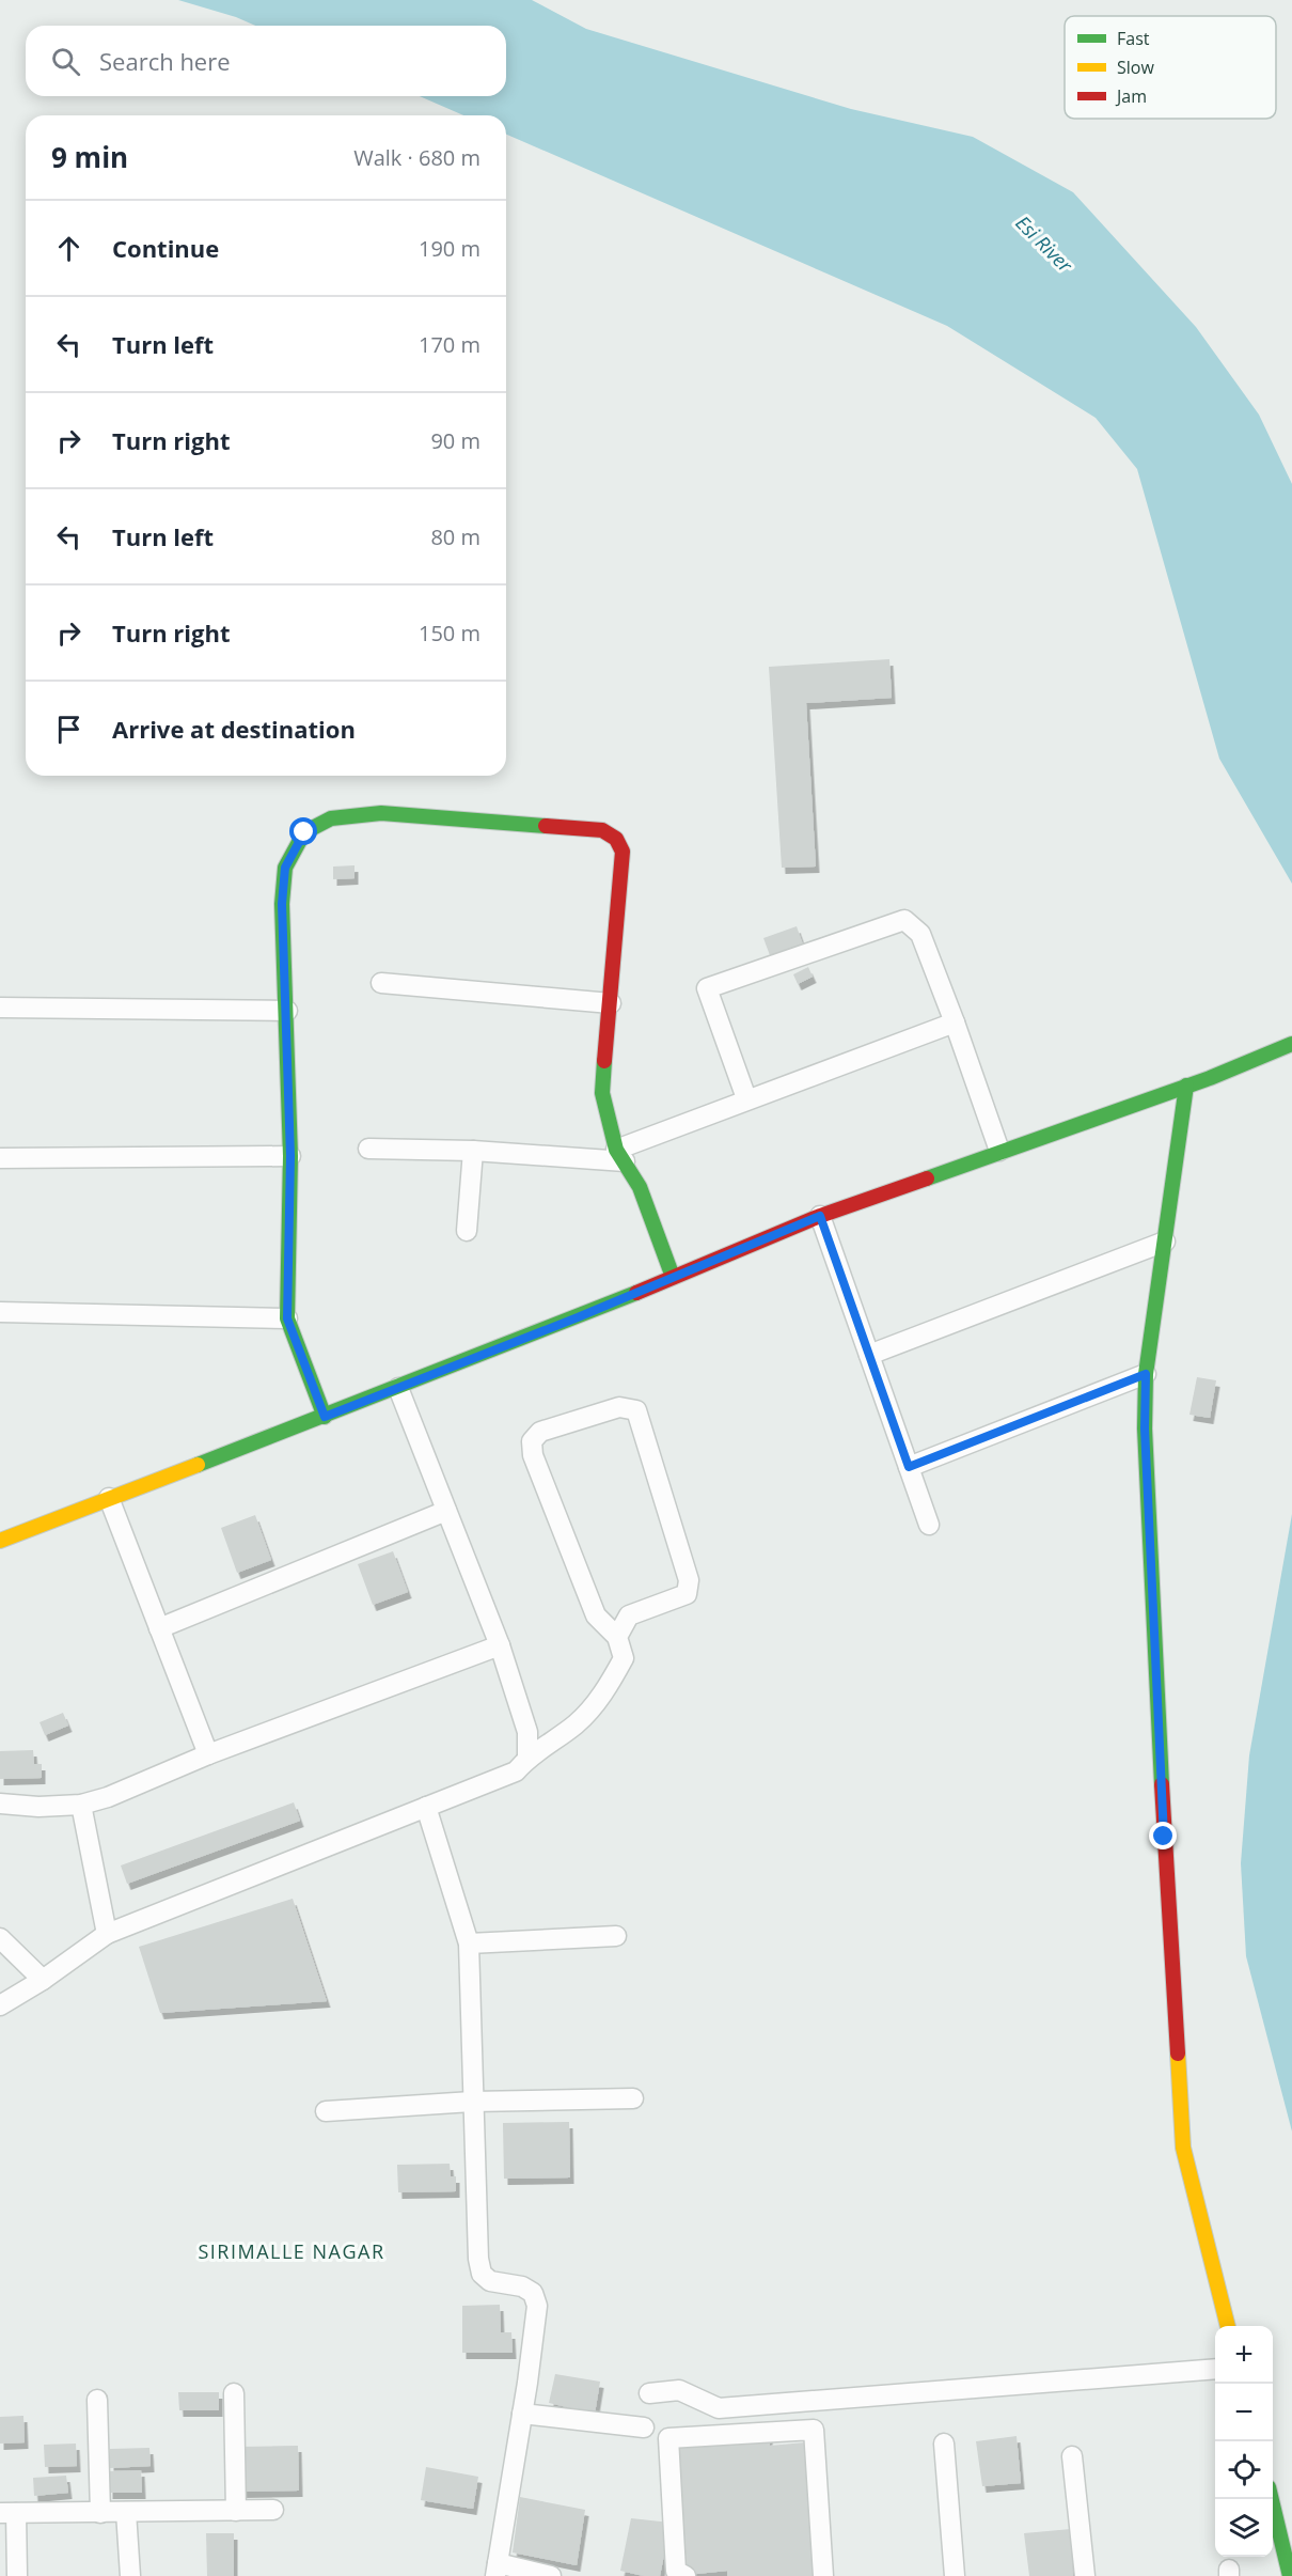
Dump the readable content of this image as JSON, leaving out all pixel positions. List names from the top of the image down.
{
  "districts": ["SIRIMALLE NAGAR"],
  "water": ["Esi River"],
  "legend": ["Fast", "Slow", "Jam"],
  "page": {
    "search": "Search here",
    "heading": ["9 min", "Walk · 680 m"],
    "list": [
      ["Continue", "190 m"],
      ["Turn left", "170 m"],
      ["Turn right", "90 m"],
      ["Turn left", "80 m"],
      ["Turn right", "150 m"],
      "Arrive at destination"
    ],
    "map_buttons": ["+", "−"]
  }
}
